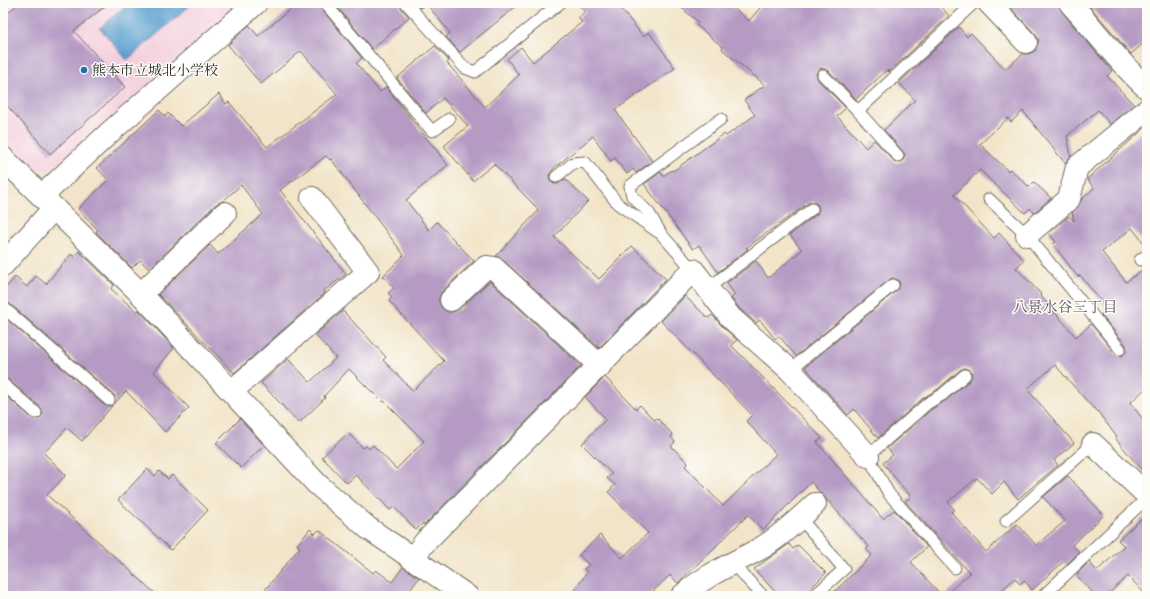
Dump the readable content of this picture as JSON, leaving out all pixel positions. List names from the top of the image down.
{
  "districts": ["八景水谷三丁目"],
  "places": ["熊本市立城北小学校"]
}
